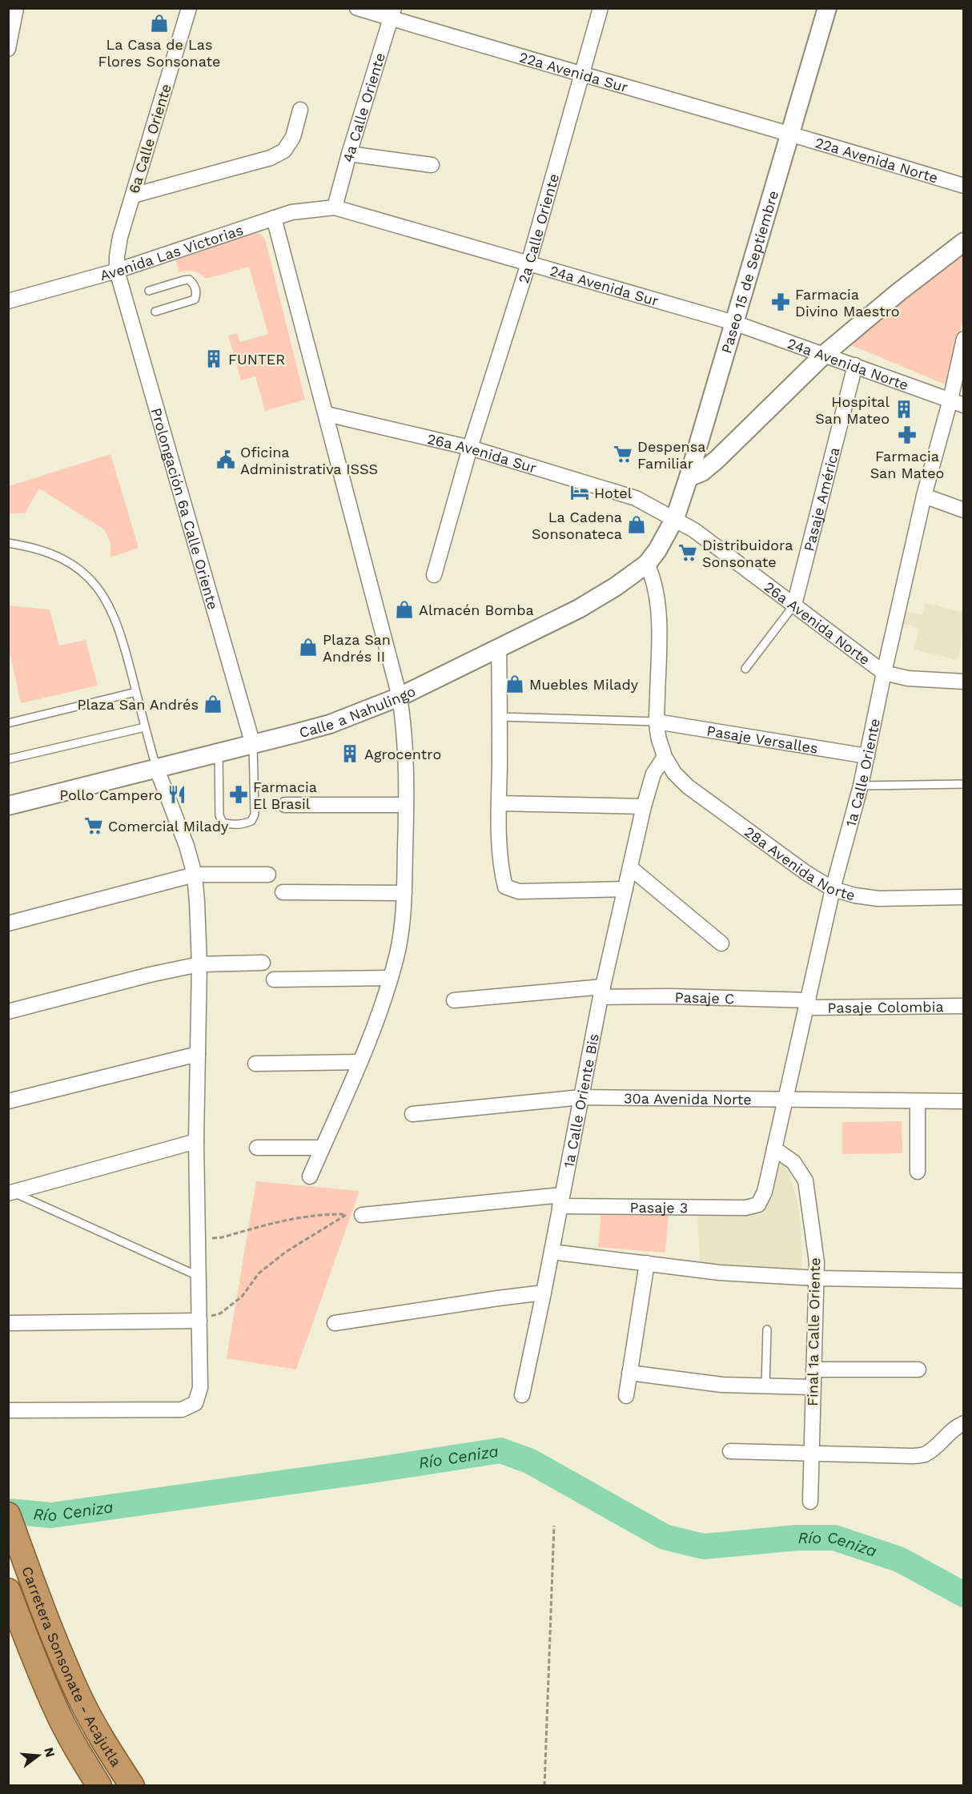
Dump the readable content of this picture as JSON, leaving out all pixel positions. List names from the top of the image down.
{
  "streets": {
    "highway": ["Carretera Sonsonate - Acajutla"],
    "street": [
      "22a Avenida Sur",
      "4a Calle Oriente",
      "6a Calle Oriente",
      "22a Avenida Norte",
      "2a Calle Oriente",
      "Avenida Las Victorias",
      "Paseo 15 de Septiembre",
      "24a Avenida Sur",
      "24a Avenida Norte",
      "26a Avenida Sur",
      "Pasaje América",
      "Prolongación 6a Calle Oriente",
      "26a Avenida Norte",
      "Calle a Nahulingo",
      "Pasaje Versalles",
      "1a Calle Oriente",
      "28a Avenida Norte",
      "Pasaje C",
      "Pasaje Colombia",
      "30a Avenida Norte",
      "1a Calle Oriente Bis",
      "Pasaje 3",
      "Final 1a Calle Oriente"
    ]
  },
  "crossings": [
    ["22a Avenida Sur", "4a Calle Oriente"],
    ["22a Avenida Sur", "22a Avenida Norte"],
    ["22a Avenida Sur", "2a Calle Oriente"],
    ["22a Avenida Sur", "Paseo 15 de Septiembre"],
    ["4a Calle Oriente", "Avenida Las Victorias"],
    ["4a Calle Oriente", "24a Avenida Sur"],
    ["6a Calle Oriente", "Avenida Las Victorias"],
    ["6a Calle Oriente", "Prolongación 6a Calle Oriente"],
    ["22a Avenida Norte", "Paseo 15 de Septiembre"],
    ["2a Calle Oriente", "24a Avenida Sur"],
    ["2a Calle Oriente", "26a Avenida Sur"],
    ["Avenida Las Victorias", "24a Avenida Sur"],
    ["Avenida Las Victorias", "Prolongación 6a Calle Oriente"],
    ["Paseo 15 de Septiembre", "24a Avenida Sur"],
    ["Paseo 15 de Septiembre", "24a Avenida Norte"],
    ["Paseo 15 de Septiembre", "26a Avenida Norte"],
    ["Paseo 15 de Septiembre", "Calle a Nahulingo"],
    ["24a Avenida Sur", "24a Avenida Norte"],
    ["24a Avenida Norte", "Pasaje América"],
    ["24a Avenida Norte", "1a Calle Oriente"],
    ["26a Avenida Sur", "26a Avenida Norte"],
    ["Pasaje América", "26a Avenida Norte"],
    ["Prolongación 6a Calle Oriente", "Calle a Nahulingo"],
    ["26a Avenida Norte", "Calle a Nahulingo"],
    ["26a Avenida Norte", "1a Calle Oriente"],
    ["Calle a Nahulingo", "28a Avenida Norte"],
    ["Pasaje Versalles", "1a Calle Oriente"],
    ["Pasaje Versalles", "28a Avenida Norte"],
    ["1a Calle Oriente", "28a Avenida Norte"],
    ["1a Calle Oriente", "Pasaje C"],
    ["1a Calle Oriente", "Pasaje Colombia"],
    ["1a Calle Oriente", "30a Avenida Norte"],
    ["1a Calle Oriente", "Pasaje 3"],
    ["1a Calle Oriente", "Final 1a Calle Oriente"],
    ["28a Avenida Norte", "1a Calle Oriente Bis"],
    ["Pasaje C", "Pasaje Colombia"],
    ["Pasaje C", "1a Calle Oriente Bis"],
    ["30a Avenida Norte", "1a Calle Oriente Bis"],
    ["1a Calle Oriente Bis", "Pasaje 3"]
  ],
  "water": ["Río Ceniza"],
  "places": {
    "shop": [
      "La Casa de Las Flores Sonsonate",
      "La Cadena Sonsonateca",
      "Almacén Bomba",
      "Plaza San Andrés II",
      "Muebles Milady",
      "Plaza San Andrés"
    ],
    "pharmacy": ["Farmacia Divino Maestro", "Farmacia San Mateo", "Farmacia El Brasil"],
    "building": ["FUNTER", "Hospital San Mateo", "Agrocentro"],
    "supermarket": ["Despensa Familiar", "Distribuidora Sonsonate", "Comercial Milady"],
    "public building": ["Oficina Administrativa ISSS"],
    "hotel": ["Hotel"],
    "restaurant": ["Pollo Campero"]
  },
  "north": "right"
}
